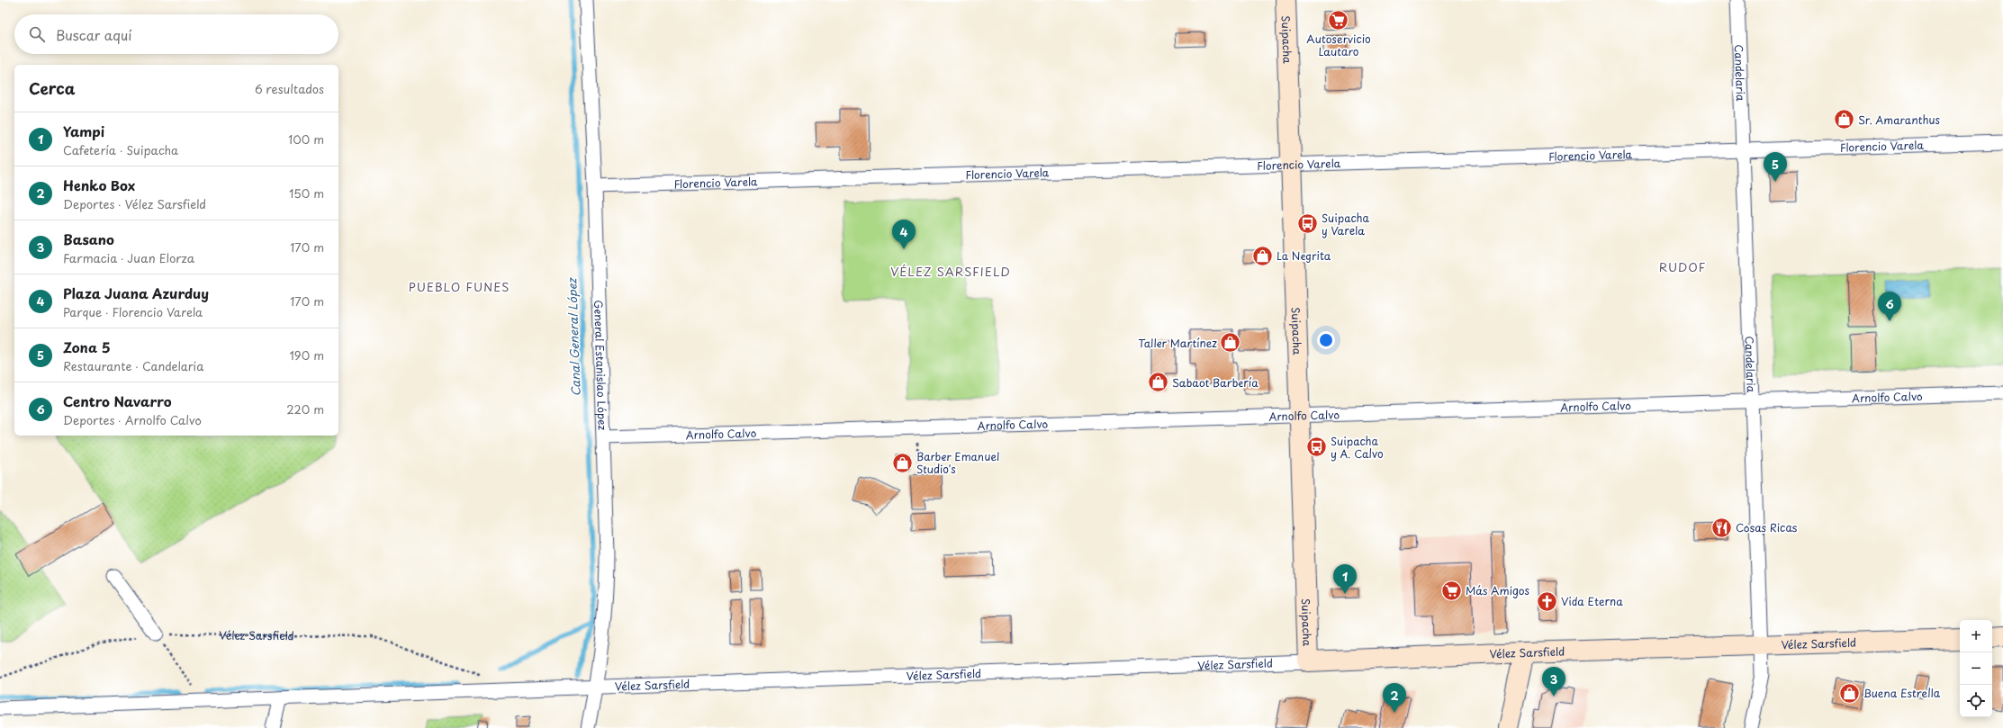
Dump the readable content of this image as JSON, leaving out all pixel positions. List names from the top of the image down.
{
  "streets": {
    "main road": ["Suipacha", "Vélez Sarsfield"],
    "street": [
      "Candelaria",
      "Florencio Varela",
      "General Estanislao López",
      "Arnolfo Calvo"
    ]
  },
  "crossings": [
    ["Suipacha", "Florencio Varela"],
    ["Suipacha", "Arnolfo Calvo"],
    ["Suipacha", "Vélez Sarsfield"],
    ["Candelaria", "Florencio Varela"],
    ["Candelaria", "Arnolfo Calvo"],
    ["Candelaria", "Vélez Sarsfield"],
    ["Florencio Varela", "General Estanislao López"],
    ["General Estanislao López", "Arnolfo Calvo"],
    ["General Estanislao López", "Vélez Sarsfield"]
  ],
  "districts": ["RUDOF", "VÉLEZ SARSFIELD", "PUEBLO FUNES"],
  "water": ["Canal General López"],
  "places": {
    "supermarket": ["Autoservicio Lautaro", "Más Amigos"],
    "shop": [
      "Sr. Amaranthus",
      "La Negrita",
      "Taller Martínez",
      "Sabaot Barbería",
      "Barber Emanuel Studio's",
      "Buena Estrella"
    ],
    "bus stop": ["Suipacha y Varela", "Suipacha y A. Calvo"],
    "restaurant": ["Cosas Ricas"],
    "church": ["Vida Eterna"]
  },
  "page": {
    "search": "Buscar aquí",
    "heading": ["Cerca", "6 resultados"],
    "list": [
      {
        "mark": "1",
        "name": "Yampi",
        "note": "Cafetería · Suipacha",
        "value": "100 m"
      },
      {
        "mark": "2",
        "name": "Henko Box",
        "note": "Deportes · Vélez Sarsfield",
        "value": "150 m"
      },
      {
        "mark": "3",
        "name": "Basano",
        "note": "Farmacia · Juan Elorza",
        "value": "170 m"
      },
      {
        "mark": "4",
        "name": "Plaza Juana Azurduy",
        "note": "Parque · Florencio Varela",
        "value": "170 m"
      },
      {
        "mark": "5",
        "name": "Zona 5",
        "note": "Restaurante · Candelaria",
        "value": "190 m"
      },
      {
        "mark": "6",
        "name": "Centro Navarro",
        "note": "Deportes · Arnolfo Calvo",
        "value": "220 m"
      }
    ],
    "pins": [
      "5",
      "4",
      "6",
      "1",
      "3",
      "2"
    ],
    "map_buttons": ["+", "−"]
  }
}
